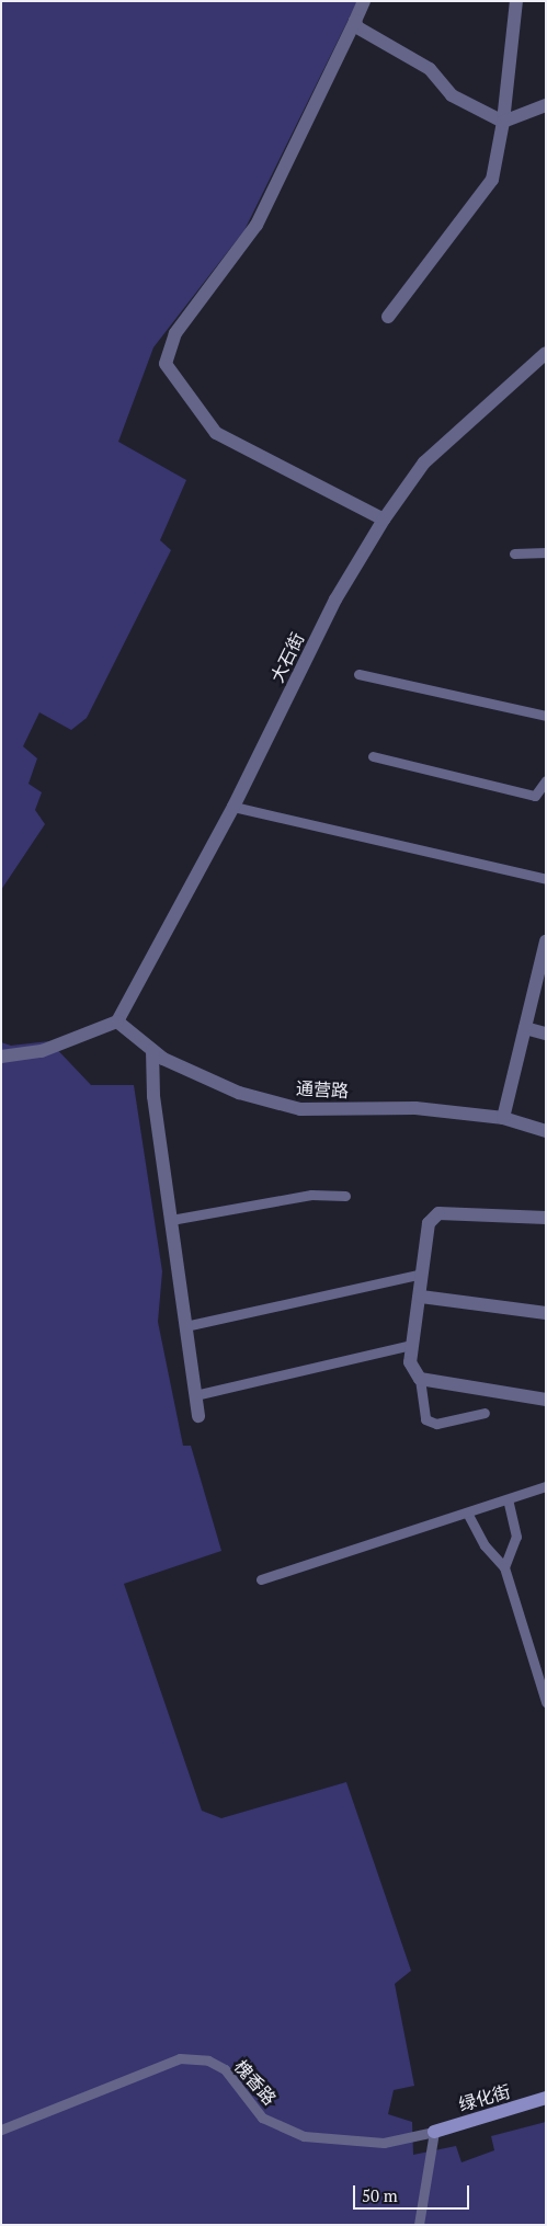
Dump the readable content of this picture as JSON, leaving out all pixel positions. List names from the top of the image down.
{
  "streets": {
    "street": ["大石街", "通营路", "绿化街"],
    "lane": ["槐香路"]
  },
  "crossings": [
    ["大石街", "通营路"],
    ["槐香路", "绿化街"]
  ],
  "scale_bar": "50 m"
}
